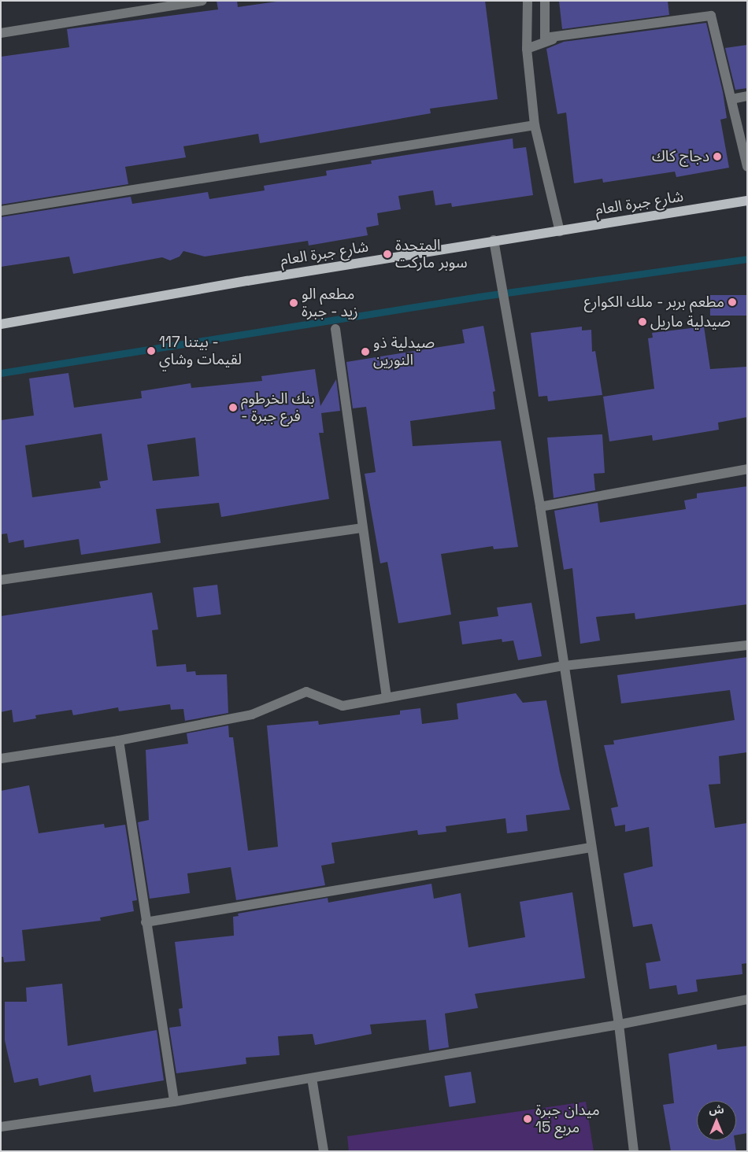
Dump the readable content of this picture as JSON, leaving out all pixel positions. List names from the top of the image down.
{
  "streets": {
    "main road": ["شارع جبرة العام"]
  },
  "places": [
    "دجاج كاك",
    "المتحدة سوبر ماركت",
    "مطعم بربر - ملك الكوارع",
    "مطعم الو زيد - جبرة",
    "صيدلية ماريل",
    "بيتنا 117 - لقيمات وشاي",
    "صيدلية ذو النورين",
    "بنك الخرطوم - فرع جبرة",
    "ميدان جبرة مربع 15"
  ],
  "north": "top"
}
